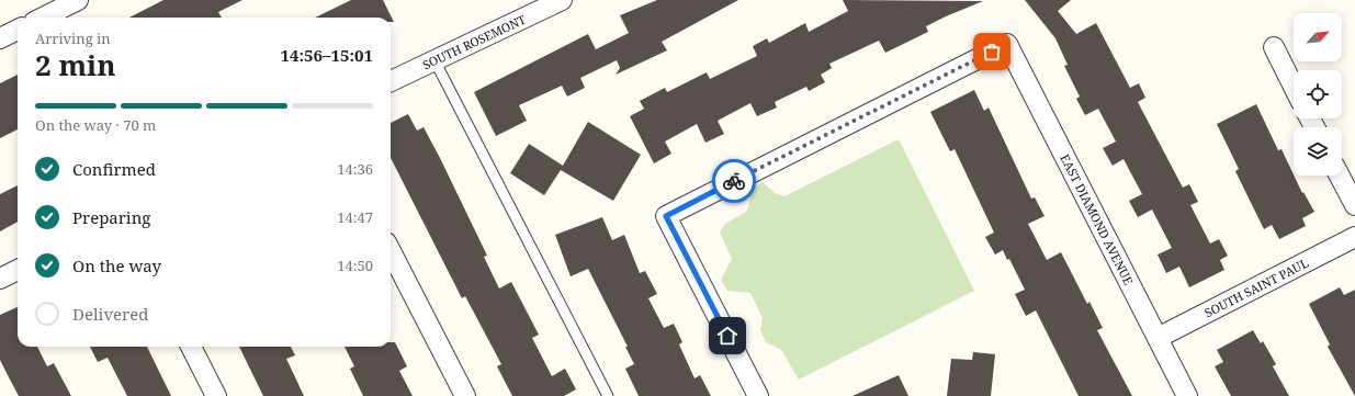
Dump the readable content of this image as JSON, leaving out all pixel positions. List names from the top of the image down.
{
  "streets": {
    "street": ["SOUTH ROSEMONT", "EAST DIAMOND AVENUE", "SOUTH SAINT PAUL"]
  },
  "crossings": [
    ["EAST DIAMOND AVENUE", "SOUTH SAINT PAUL"]
  ],
  "north": "top right",
  "page": {
    "heading": ["2 min", "Arriving in", "14:56–15:01"],
    "bar": "On the way · 70 m",
    "list": [
      ["Confirmed", "14:36"],
      ["Preparing", "14:47"],
      ["On the way", "14:50"],
      "Delivered"
    ]
  }
}
